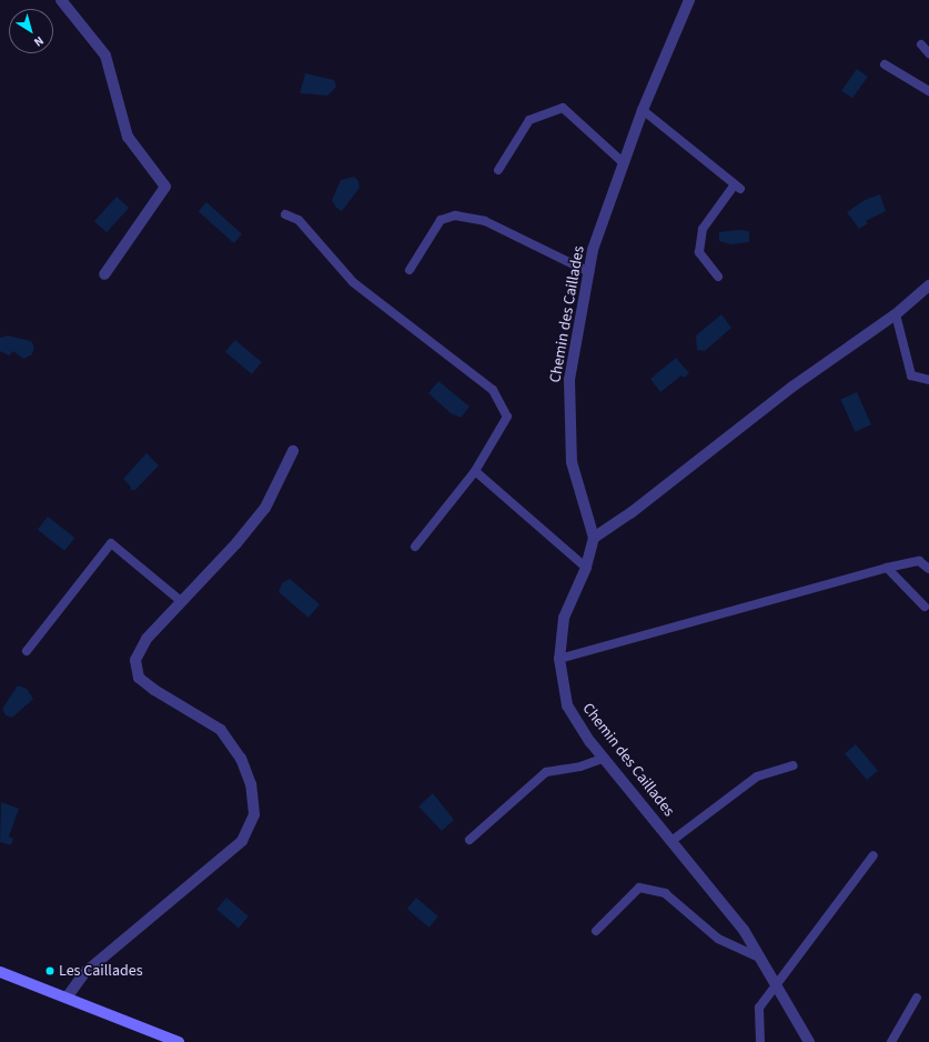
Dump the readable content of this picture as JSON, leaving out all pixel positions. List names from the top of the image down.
{
  "streets": {
    "street": ["Chemin des Caillades"]
  },
  "places": ["Les Caillades"],
  "north": "bottom right"
}
